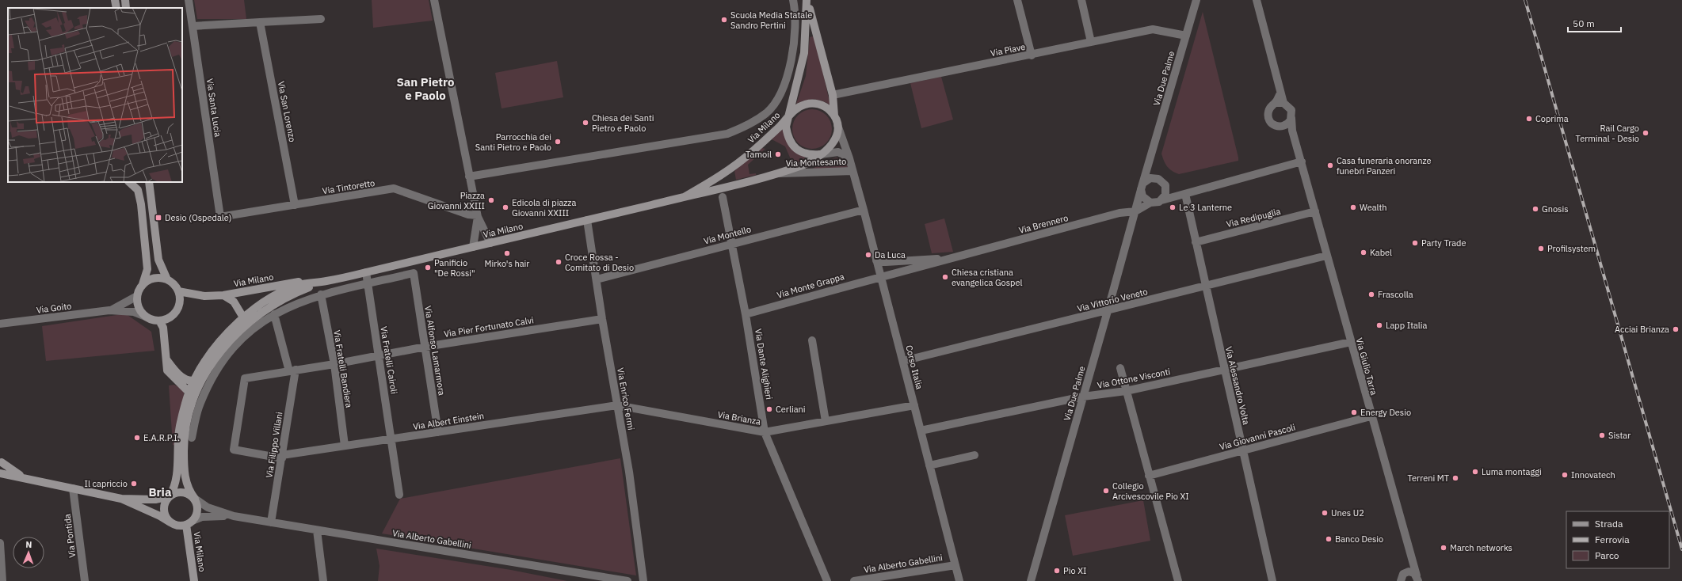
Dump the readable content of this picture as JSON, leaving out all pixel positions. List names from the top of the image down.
{
  "streets": {
    "main road": ["Via Milano"],
    "street": [
      "Via Piave",
      "Via Due Palme",
      "Via Santa Lucia",
      "Via San Lorenzo",
      "Via Montesanto",
      "Via Tintoretto",
      "Via Redipuglia",
      "Via Brennero",
      "Via Montello",
      "Via Monte Grappa",
      "Via Vittorio Veneto",
      "Via Goito",
      "Via Pier Fortunato Calvi",
      "Via Alfonso Lamarmora",
      "Via Fratelli Cairoli",
      "Via Dante Alighieri",
      "Via Giulio Tarra",
      "Corso Italia",
      "Via Fratelli Bandiera",
      "Via Ottone Visconti",
      "Via Alessandro Volta",
      "Via Enrico Fermi",
      "Via Brianza",
      "Via Albert Einstein",
      "Via Giovanni Pascoli",
      "Via Filippo Villani",
      "Via Pontida",
      "Via Alberto Gabellini"
    ]
  },
  "crossings": [
    ["Via Piave", "Via Due Palme"],
    ["Via Piave", "Via Milano"],
    ["Via Due Palme", "Via Brennero"],
    ["Via Due Palme", "Via Vittorio Veneto"],
    ["Via Due Palme", "Via Ottone Visconti"],
    ["Via Santa Lucia", "Via Tintoretto"],
    ["Via San Lorenzo", "Via Tintoretto"],
    ["Via Milano", "Via Montesanto"],
    ["Via Milano", "Via Goito"],
    ["Via Milano", "Via Fratelli Cairoli"],
    ["Via Milano", "Corso Italia"],
    ["Via Milano", "Via Enrico Fermi"],
    ["Via Milano", "Via Alberto Gabellini"],
    ["Via Montesanto", "Corso Italia"],
    ["Via Redipuglia", "Via Giulio Tarra"],
    ["Via Redipuglia", "Via Alessandro Volta"],
    ["Via Brennero", "Via Monte Grappa"],
    ["Via Brennero", "Corso Italia"],
    ["Via Montello", "Via Dante Alighieri"],
    ["Via Montello", "Corso Italia"],
    ["Via Montello", "Via Enrico Fermi"],
    ["Via Monte Grappa", "Via Dante Alighieri"],
    ["Via Monte Grappa", "Corso Italia"],
    ["Via Vittorio Veneto", "Via Giulio Tarra"],
    ["Via Vittorio Veneto", "Corso Italia"],
    ["Via Vittorio Veneto", "Via Alessandro Volta"],
    ["Via Pier Fortunato Calvi", "Via Alfonso Lamarmora"],
    ["Via Pier Fortunato Calvi", "Via Fratelli Cairoli"],
    ["Via Pier Fortunato Calvi", "Via Fratelli Bandiera"],
    ["Via Pier Fortunato Calvi", "Via Enrico Fermi"],
    ["Via Pier Fortunato Calvi", "Via Albert Einstein"],
    ["Via Pier Fortunato Calvi", "Via Filippo Villani"],
    ["Via Alfonso Lamarmora", "Via Fratelli Cairoli"],
    ["Via Alfonso Lamarmora", "Via Albert Einstein"],
    ["Via Fratelli Cairoli", "Via Albert Einstein"],
    ["Via Dante Alighieri", "Via Brianza"],
    ["Via Giulio Tarra", "Via Ottone Visconti"],
    ["Via Giulio Tarra", "Via Giovanni Pascoli"],
    ["Corso Italia", "Via Ottone Visconti"],
    ["Corso Italia", "Via Brianza"],
    ["Corso Italia", "Via Alberto Gabellini"],
    ["Via Fratelli Bandiera", "Via Albert Einstein"],
    ["Via Ottone Visconti", "Via Alessandro Volta"],
    ["Via Alessandro Volta", "Via Giovanni Pascoli"],
    ["Via Enrico Fermi", "Via Brianza"],
    ["Via Enrico Fermi", "Via Albert Einstein"],
    ["Via Brianza", "Via Albert Einstein"],
    ["Via Albert Einstein", "Via Filippo Villani"],
    ["Via Filippo Villani", "Via Alberto Gabellini"]
  ],
  "districts": ["San Pietro e Paolo", "Bria"],
  "places": {
    "other": [
      "Scuola Media Statale Sandro Pertini",
      "Coprima",
      "Chiesa dei Santi Pietro e Paolo",
      "Rail Cargo Terminal - Desio",
      "Parrocchia dei Santi Pietro e Paolo",
      "Tamoil",
      "Casa funeraria onoranze funebri Panzeri",
      "Piazza Giovanni XXIII",
      "Edicola di piazza Giovanni XXIII",
      "Le 3 Lanterne",
      "Wealth",
      "Gnosis",
      "Party Trade",
      "Profilsystem",
      "Kabel",
      "Mirko's hair",
      "Da Luca",
      "Croce Rossa - Comitato di Desio",
      "Panificio \"De Rossi\"",
      "Chiesa cristiana evangelica Gospel",
      "Frascolla",
      "Lapp Italia",
      "Acciai Brianza",
      "Cerliani",
      "Energy Desio",
      "Sistar",
      "E.A.R.P.I.",
      "Luma montaggi",
      "Innovatech",
      "Terreni MT",
      "Il capriccio",
      "Collegio Arcivescovile Pio XI",
      "Unes U2",
      "Banco Desio",
      "March networks",
      "Pio XI"
    ],
    "transit": ["Desio (Ospedale)"]
  },
  "legend": ["Strada", "Ferrovia", "Parco"],
  "scale_bar": "50 m",
  "north": "top"
}
